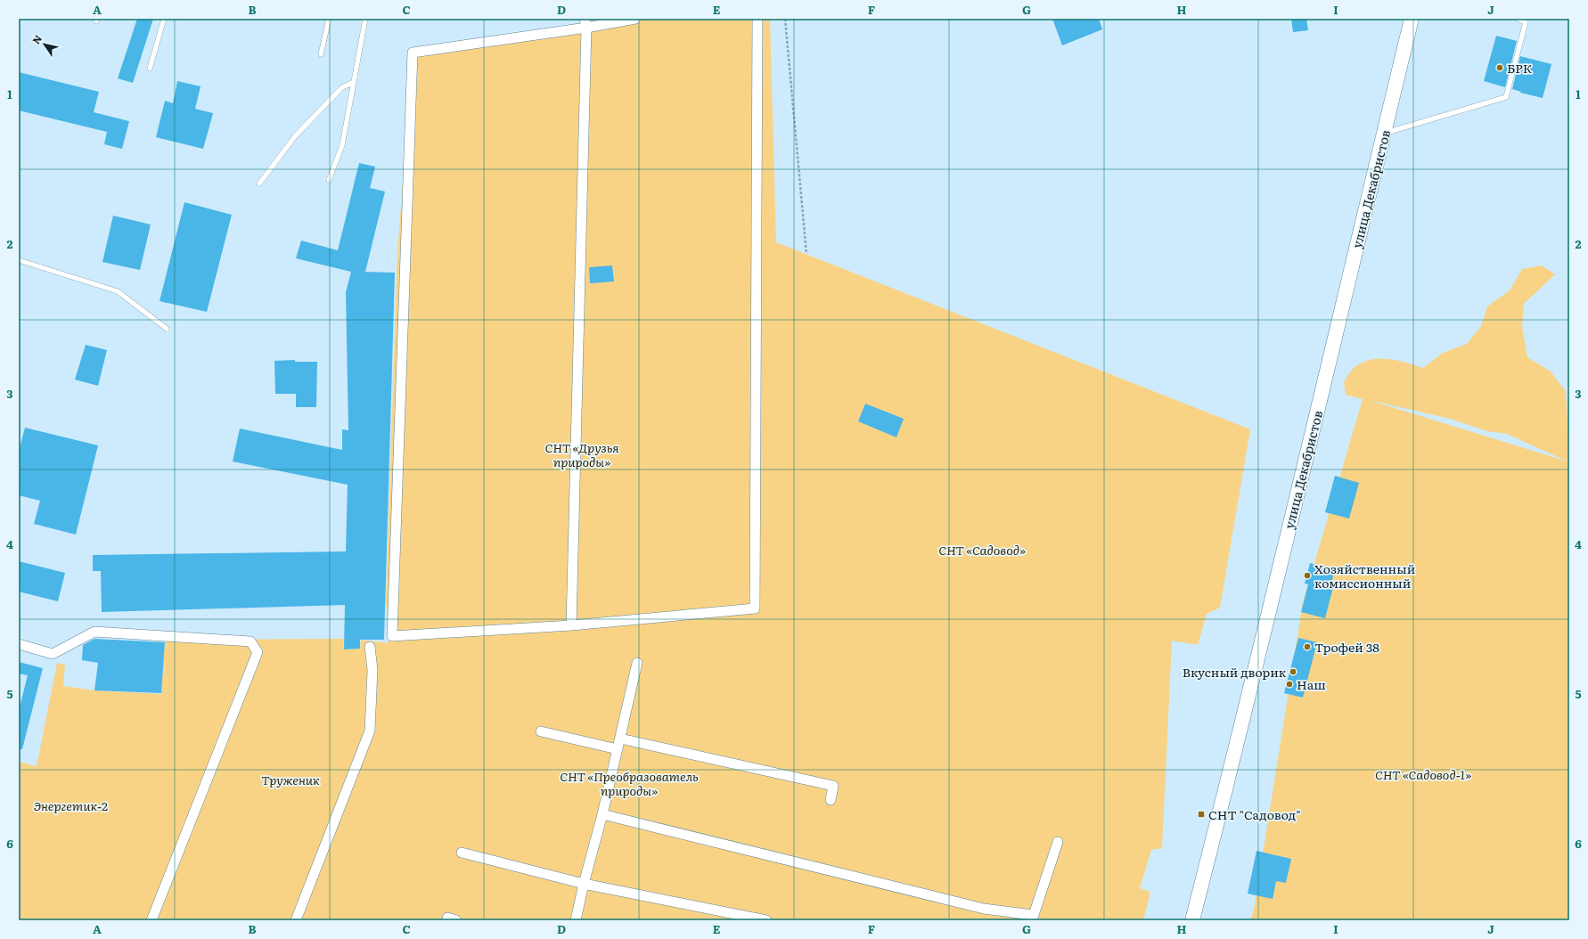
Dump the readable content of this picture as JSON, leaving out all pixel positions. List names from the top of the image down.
{
  "streets": {
    "street": ["улица Декабристов"]
  },
  "parks": [
    "СНТ «Друзья природы»",
    "СНТ «Садовод»",
    "СНТ «Садовод-1»",
    "СНТ «Преобразователь природы»",
    "Труженик",
    "Энергетик-2"
  ],
  "places": {
    "other": [
      "БРК",
      "Хозяйственный комиссионный",
      "Трофей 38",
      "Вкусный дворик",
      "Наш"
    ],
    "transit": ["СНТ \"Садовод\""]
  },
  "north": "top left",
  "grid": {
    "columns": [
      "A",
      "B",
      "C",
      "D",
      "E",
      "F",
      "G",
      "H",
      "I",
      "J"
    ],
    "rows": [
      "1",
      "2",
      "3",
      "4",
      "5",
      "6"
    ]
  }
}
